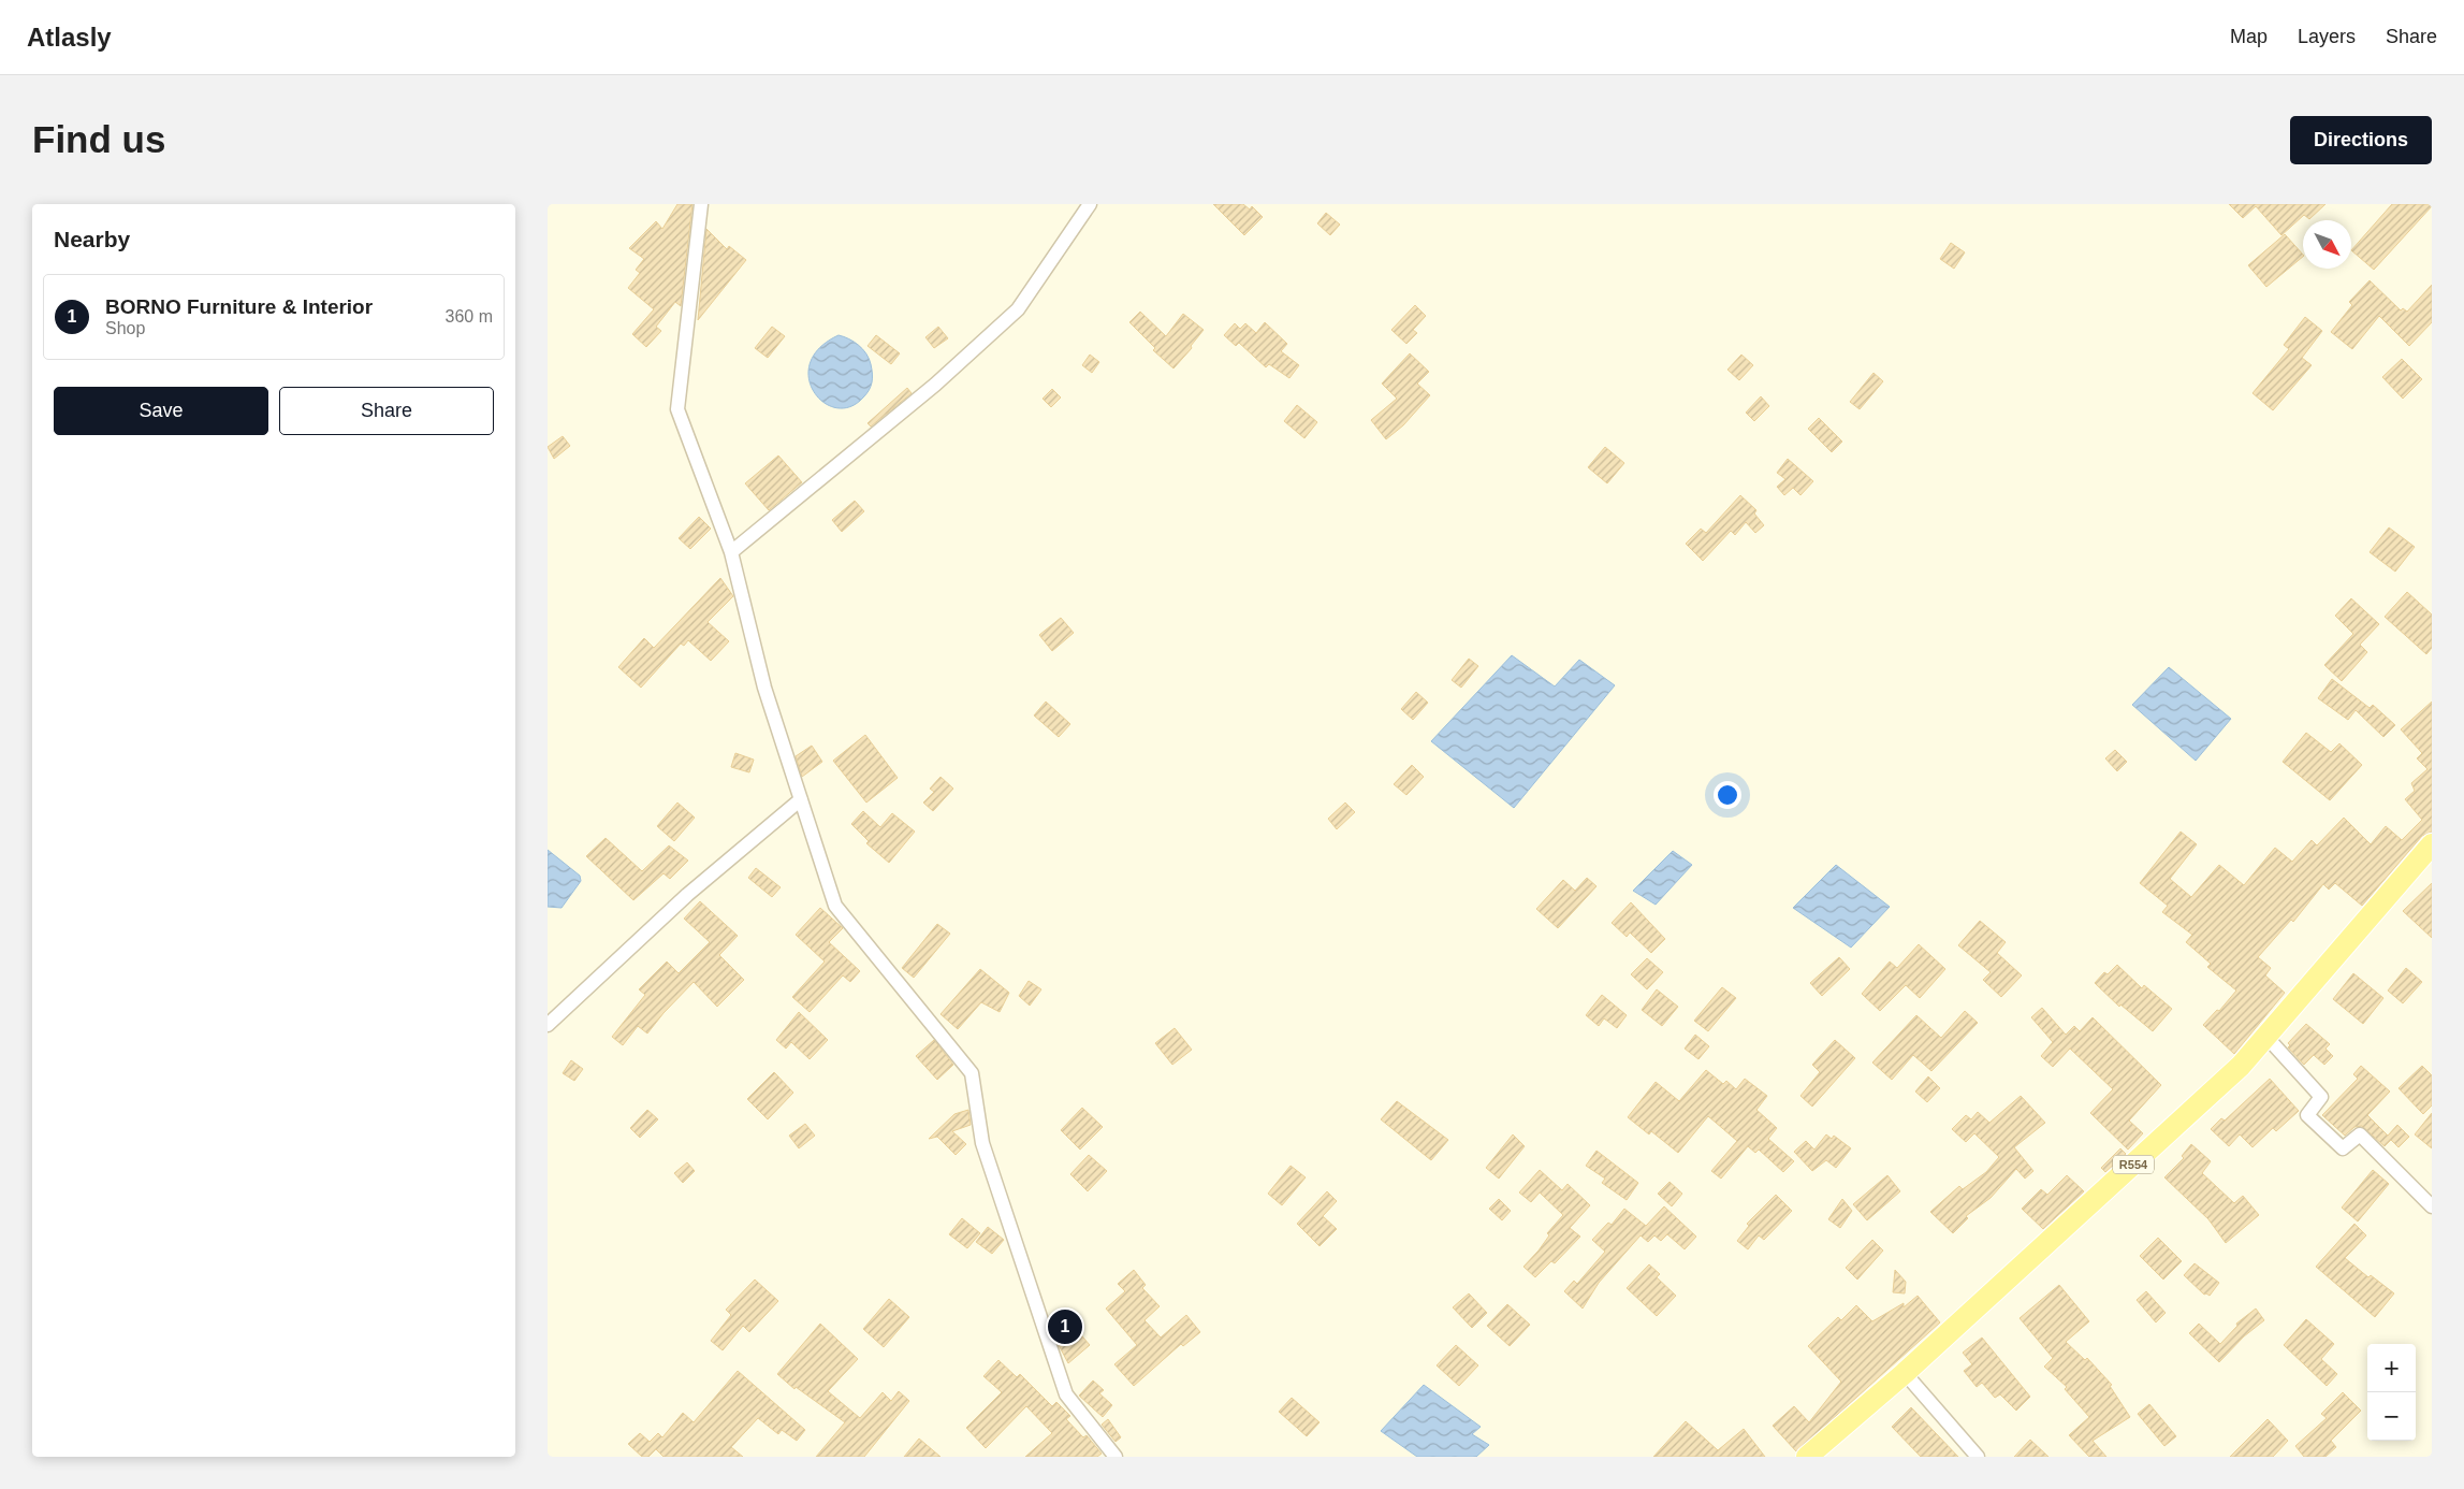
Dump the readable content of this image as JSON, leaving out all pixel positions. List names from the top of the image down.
{
  "streets": {
    "main road": ["R554"]
  },
  "north": "bottom right",
  "page": {
    "header": "Atlasly",
    "nav": ["Map", "Layers", "Share"],
    "buttons": [
      "Directions",
      ["Save", "Share"]
    ],
    "title": "Find us",
    "heading": "Nearby",
    "list": [
      {
        "mark": "1",
        "name": "BORNO Furniture & Interior",
        "note": "Shop",
        "value": "360 m"
      }
    ],
    "pins": "1",
    "map_buttons": ["+", "−"]
  }
}
